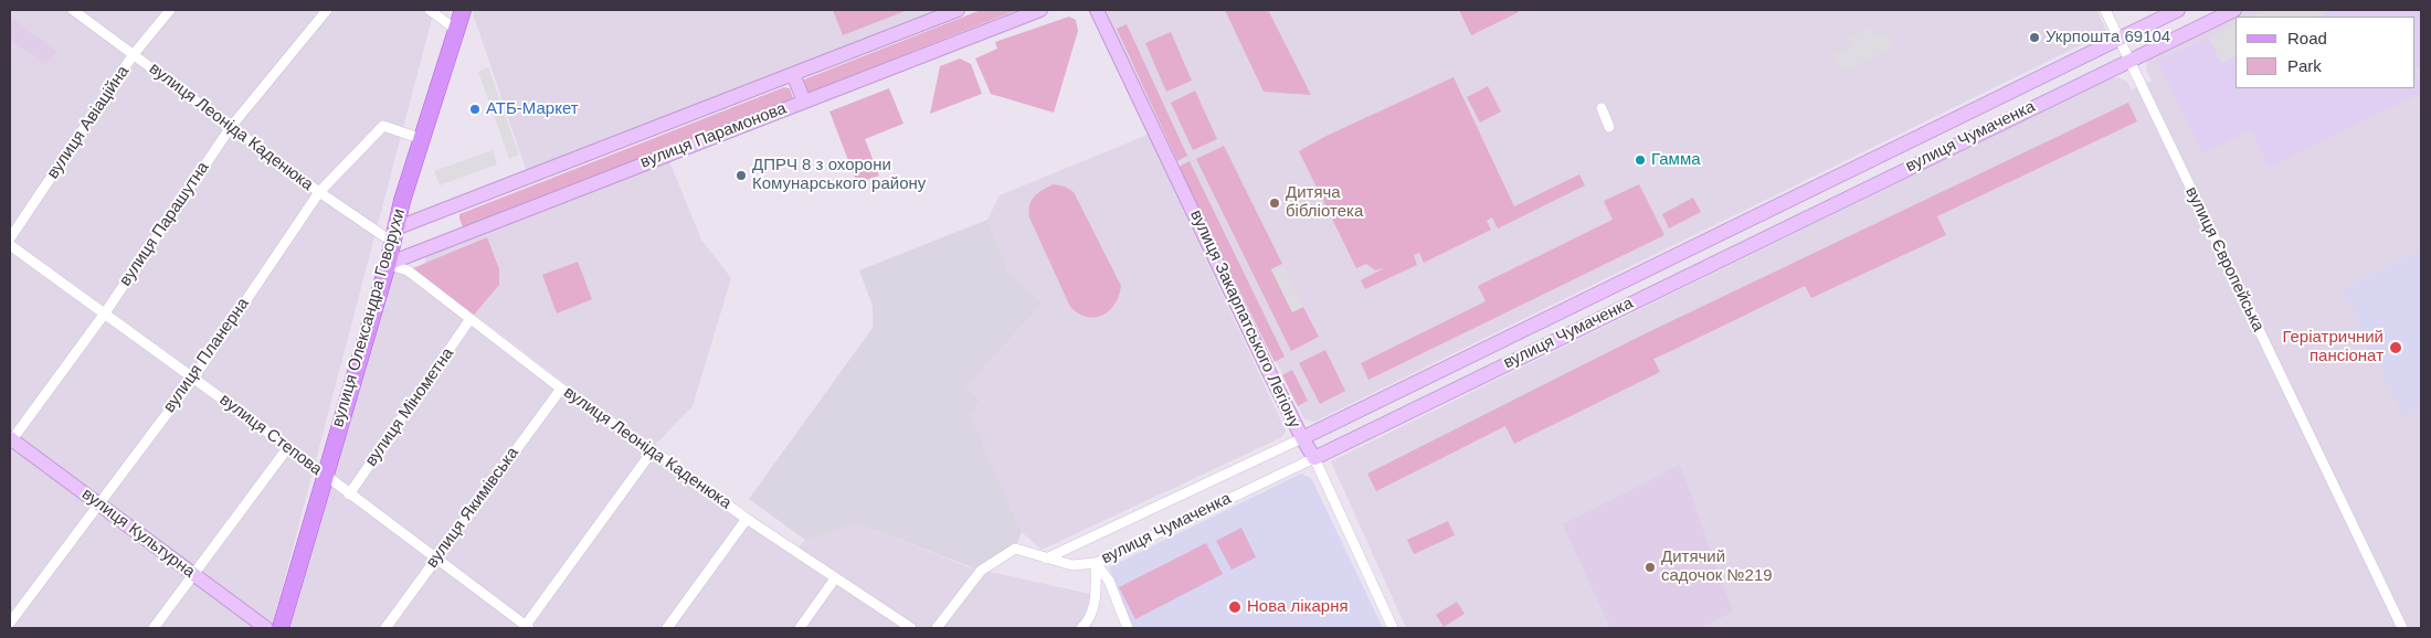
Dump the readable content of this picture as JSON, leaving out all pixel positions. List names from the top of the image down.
{
  "streets": {
    "main road": ["вулиця Олександра Говорухи"],
    "street": [
      "вулиця Авіаційна",
      "вулиця Леоніда Каденюка",
      "вулиця Парамонова",
      "вулиця Чумаченка",
      "вулиця Парашутна",
      "вулиця Європейська",
      "вулиця Закарпатського Легіону",
      "вулиця Планерна",
      "вулиця Мінометна",
      "вулиця Степова",
      "вулиця Якимівська",
      "вулиця Культурна"
    ]
  },
  "crossings": [
    ["вулиця Авіаційна", "вулиця Леоніда Каденюка"],
    ["вулиця Леоніда Каденюка", "вулиця Парамонова"],
    ["вулиця Леоніда Каденюка", "вулиця Парашутна"],
    ["вулиця Леоніда Каденюка", "вулиця Олександра Говорухи"],
    ["вулиця Леоніда Каденюка", "вулиця Планерна"],
    ["вулиця Леоніда Каденюка", "вулиця Мінометна"],
    ["вулиця Леоніда Каденюка", "вулиця Якимівська"],
    ["вулиця Парамонова", "вулиця Олександра Говорухи"],
    ["вулиця Чумаченка", "вулиця Європейська"],
    ["вулиця Чумаченка", "вулиця Закарпатського Легіону"],
    ["вулиця Парашутна", "вулиця Степова"],
    ["вулиця Парашутна", "вулиця Культурна"],
    ["вулиця Олександра Говорухи", "вулиця Планерна"],
    ["вулиця Олександра Говорухи", "вулиця Степова"],
    ["вулиця Планерна", "вулиця Степова"],
    ["вулиця Планерна", "вулиця Культурна"],
    ["вулиця Мінометна", "вулиця Степова"],
    ["вулиця Степова", "вулиця Якимівська"]
  ],
  "places": [
    "Укрпошта 69104",
    "АТБ-Маркет",
    "Гамма",
    "ДПРЧ 8 з охорони Комунарського району",
    "Дитяча бібліотека",
    "Геріатричний пансіонат",
    "Дитячий садочок №219",
    "Нова лікарня"
  ],
  "legend": ["Road", "Park"]
}
